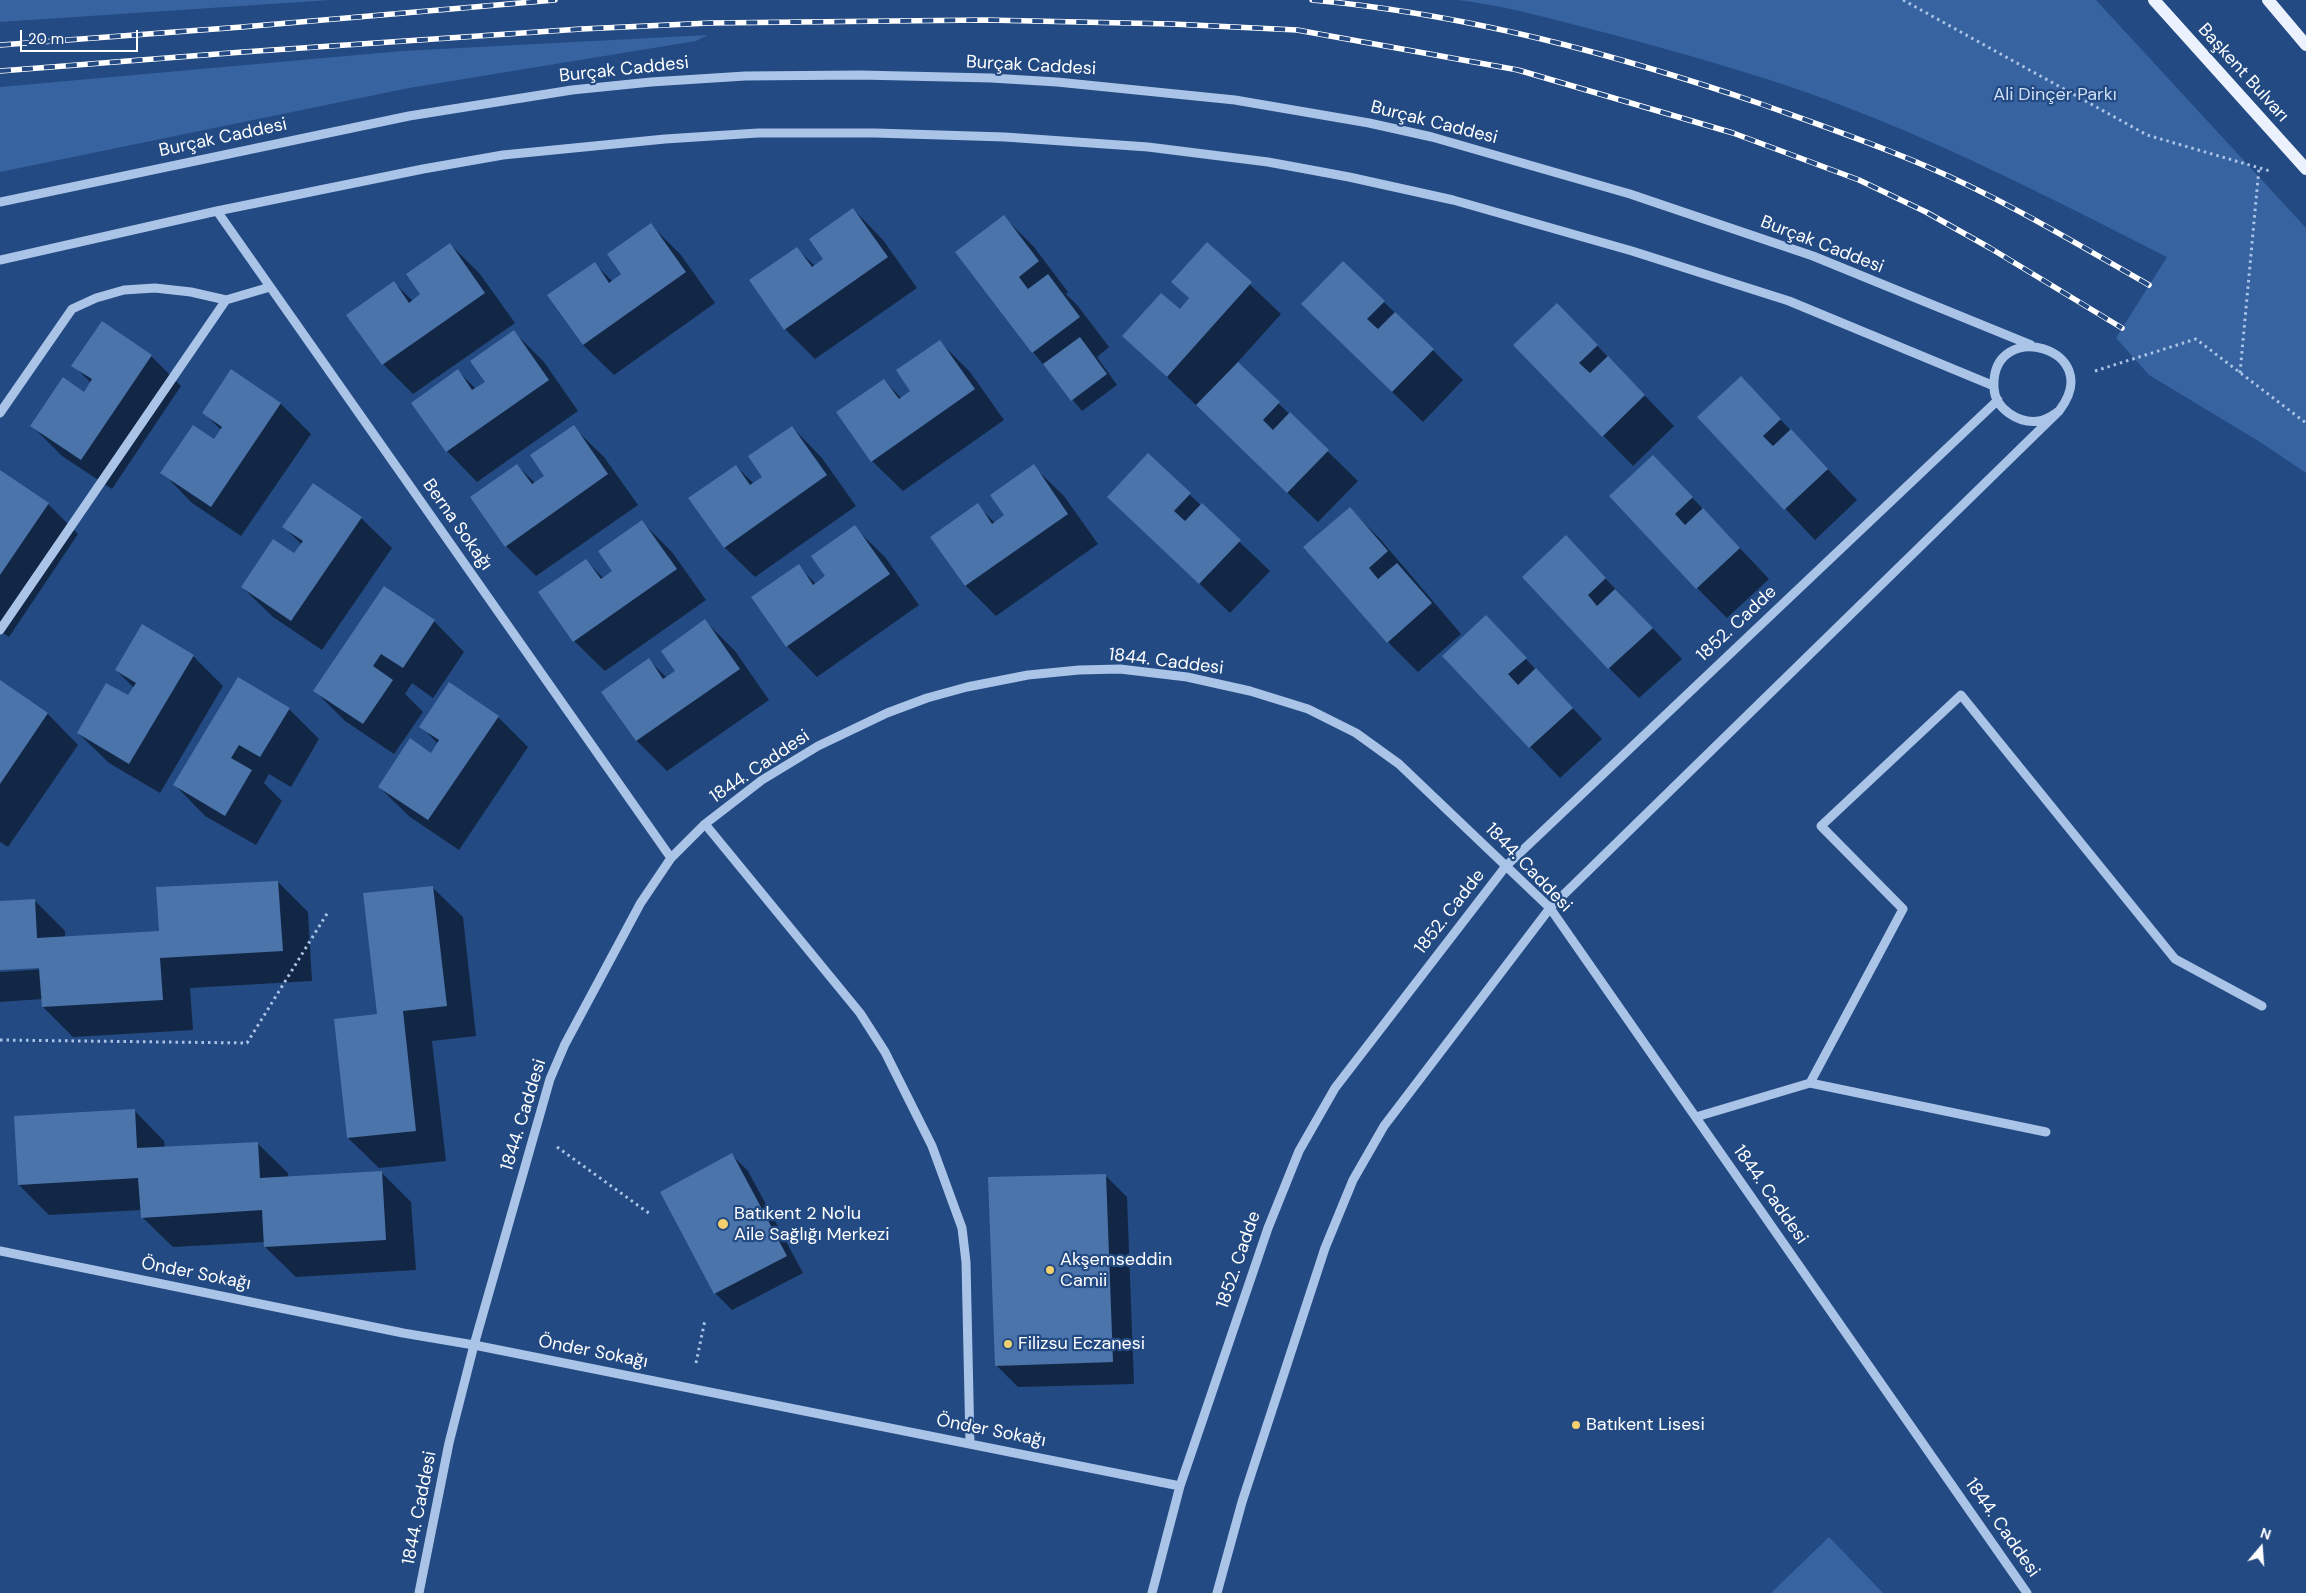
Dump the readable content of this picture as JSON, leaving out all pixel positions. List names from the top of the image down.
{
  "streets": {
    "main road": ["Başkent Bulvarı"],
    "street": [
      "Burçak Caddesi",
      "Berna Sokağı",
      "1852. Cadde",
      "1844. Caddesi",
      "Önder Sokağı"
    ]
  },
  "crossings": [
    ["Burçak Caddesi", "1852. Cadde"],
    ["Berna Sokağı", "1844. Caddesi"],
    ["1852. Cadde", "1844. Caddesi"],
    ["1852. Cadde", "Önder Sokağı"],
    ["1844. Caddesi", "Önder Sokağı"]
  ],
  "parks": ["Ali Dinçer Parkı"],
  "places": [
    "Batıkent 2 No'lu Aile Sağlığı Merkezi",
    "Akşemseddin Camii",
    "Filizsu Eczanesi",
    "Batıkent Lisesi"
  ],
  "scale_bar": "20 m",
  "north": "top"
}
